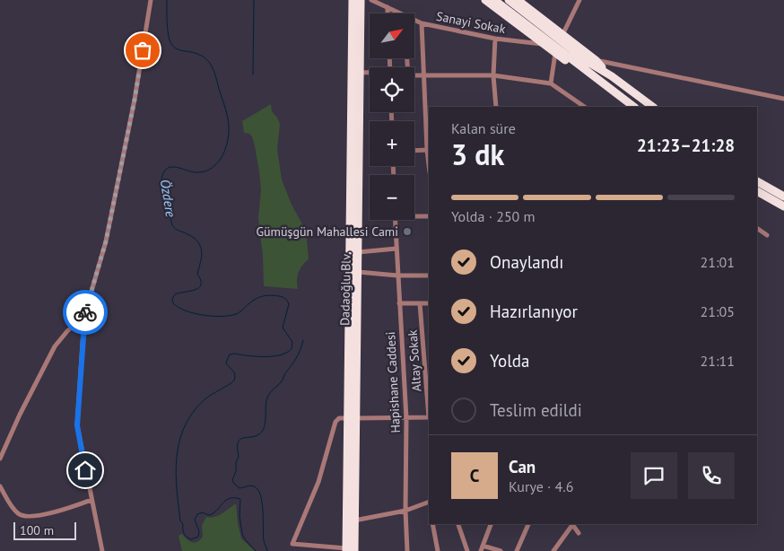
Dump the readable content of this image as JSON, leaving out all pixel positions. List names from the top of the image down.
{
  "streets": {
    "highway": ["Dadaoğlu Blv."],
    "street": ["Sanayi Sokak", "Altay Sokak", "Hapishane Caddesi"]
  },
  "water": ["Özdere"],
  "places": ["Gümüşgün Mahallesi Cami"],
  "scale_bar": "100 m",
  "north": "top right",
  "page": {
    "map_buttons": ["+", "−"],
    "heading": ["3 dk", "Kalan süre", "21:23–21:28"],
    "panel": ["Can", "Kurye · 4.6"],
    "bar": "Yolda · 250 m",
    "list": [
      ["Onaylandı", "21:01"],
      ["Hazırlanıyor", "21:05"],
      ["Yolda", "21:11"],
      "Teslim edildi"
    ],
    "round": "C",
    "scale": "100 m"
  }
}
